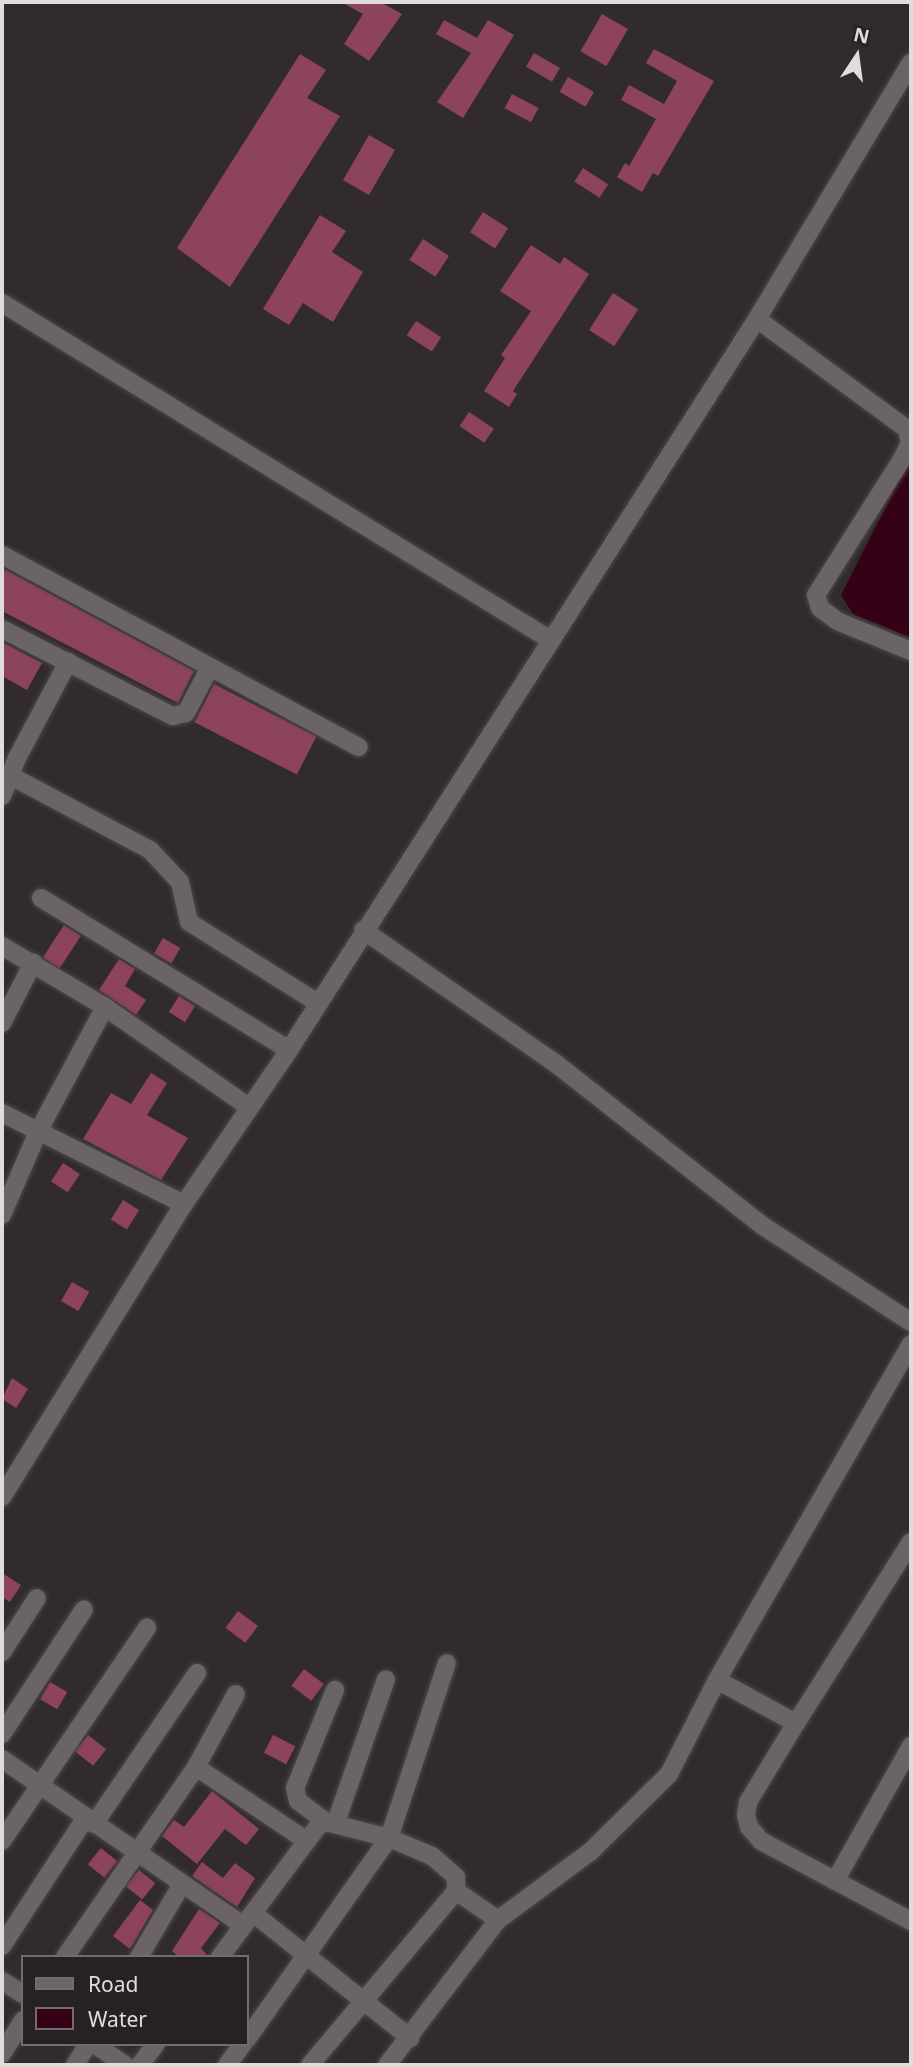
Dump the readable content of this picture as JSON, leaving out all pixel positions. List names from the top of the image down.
{
  "legend": ["Road", "Water"],
  "north": "top"
}
